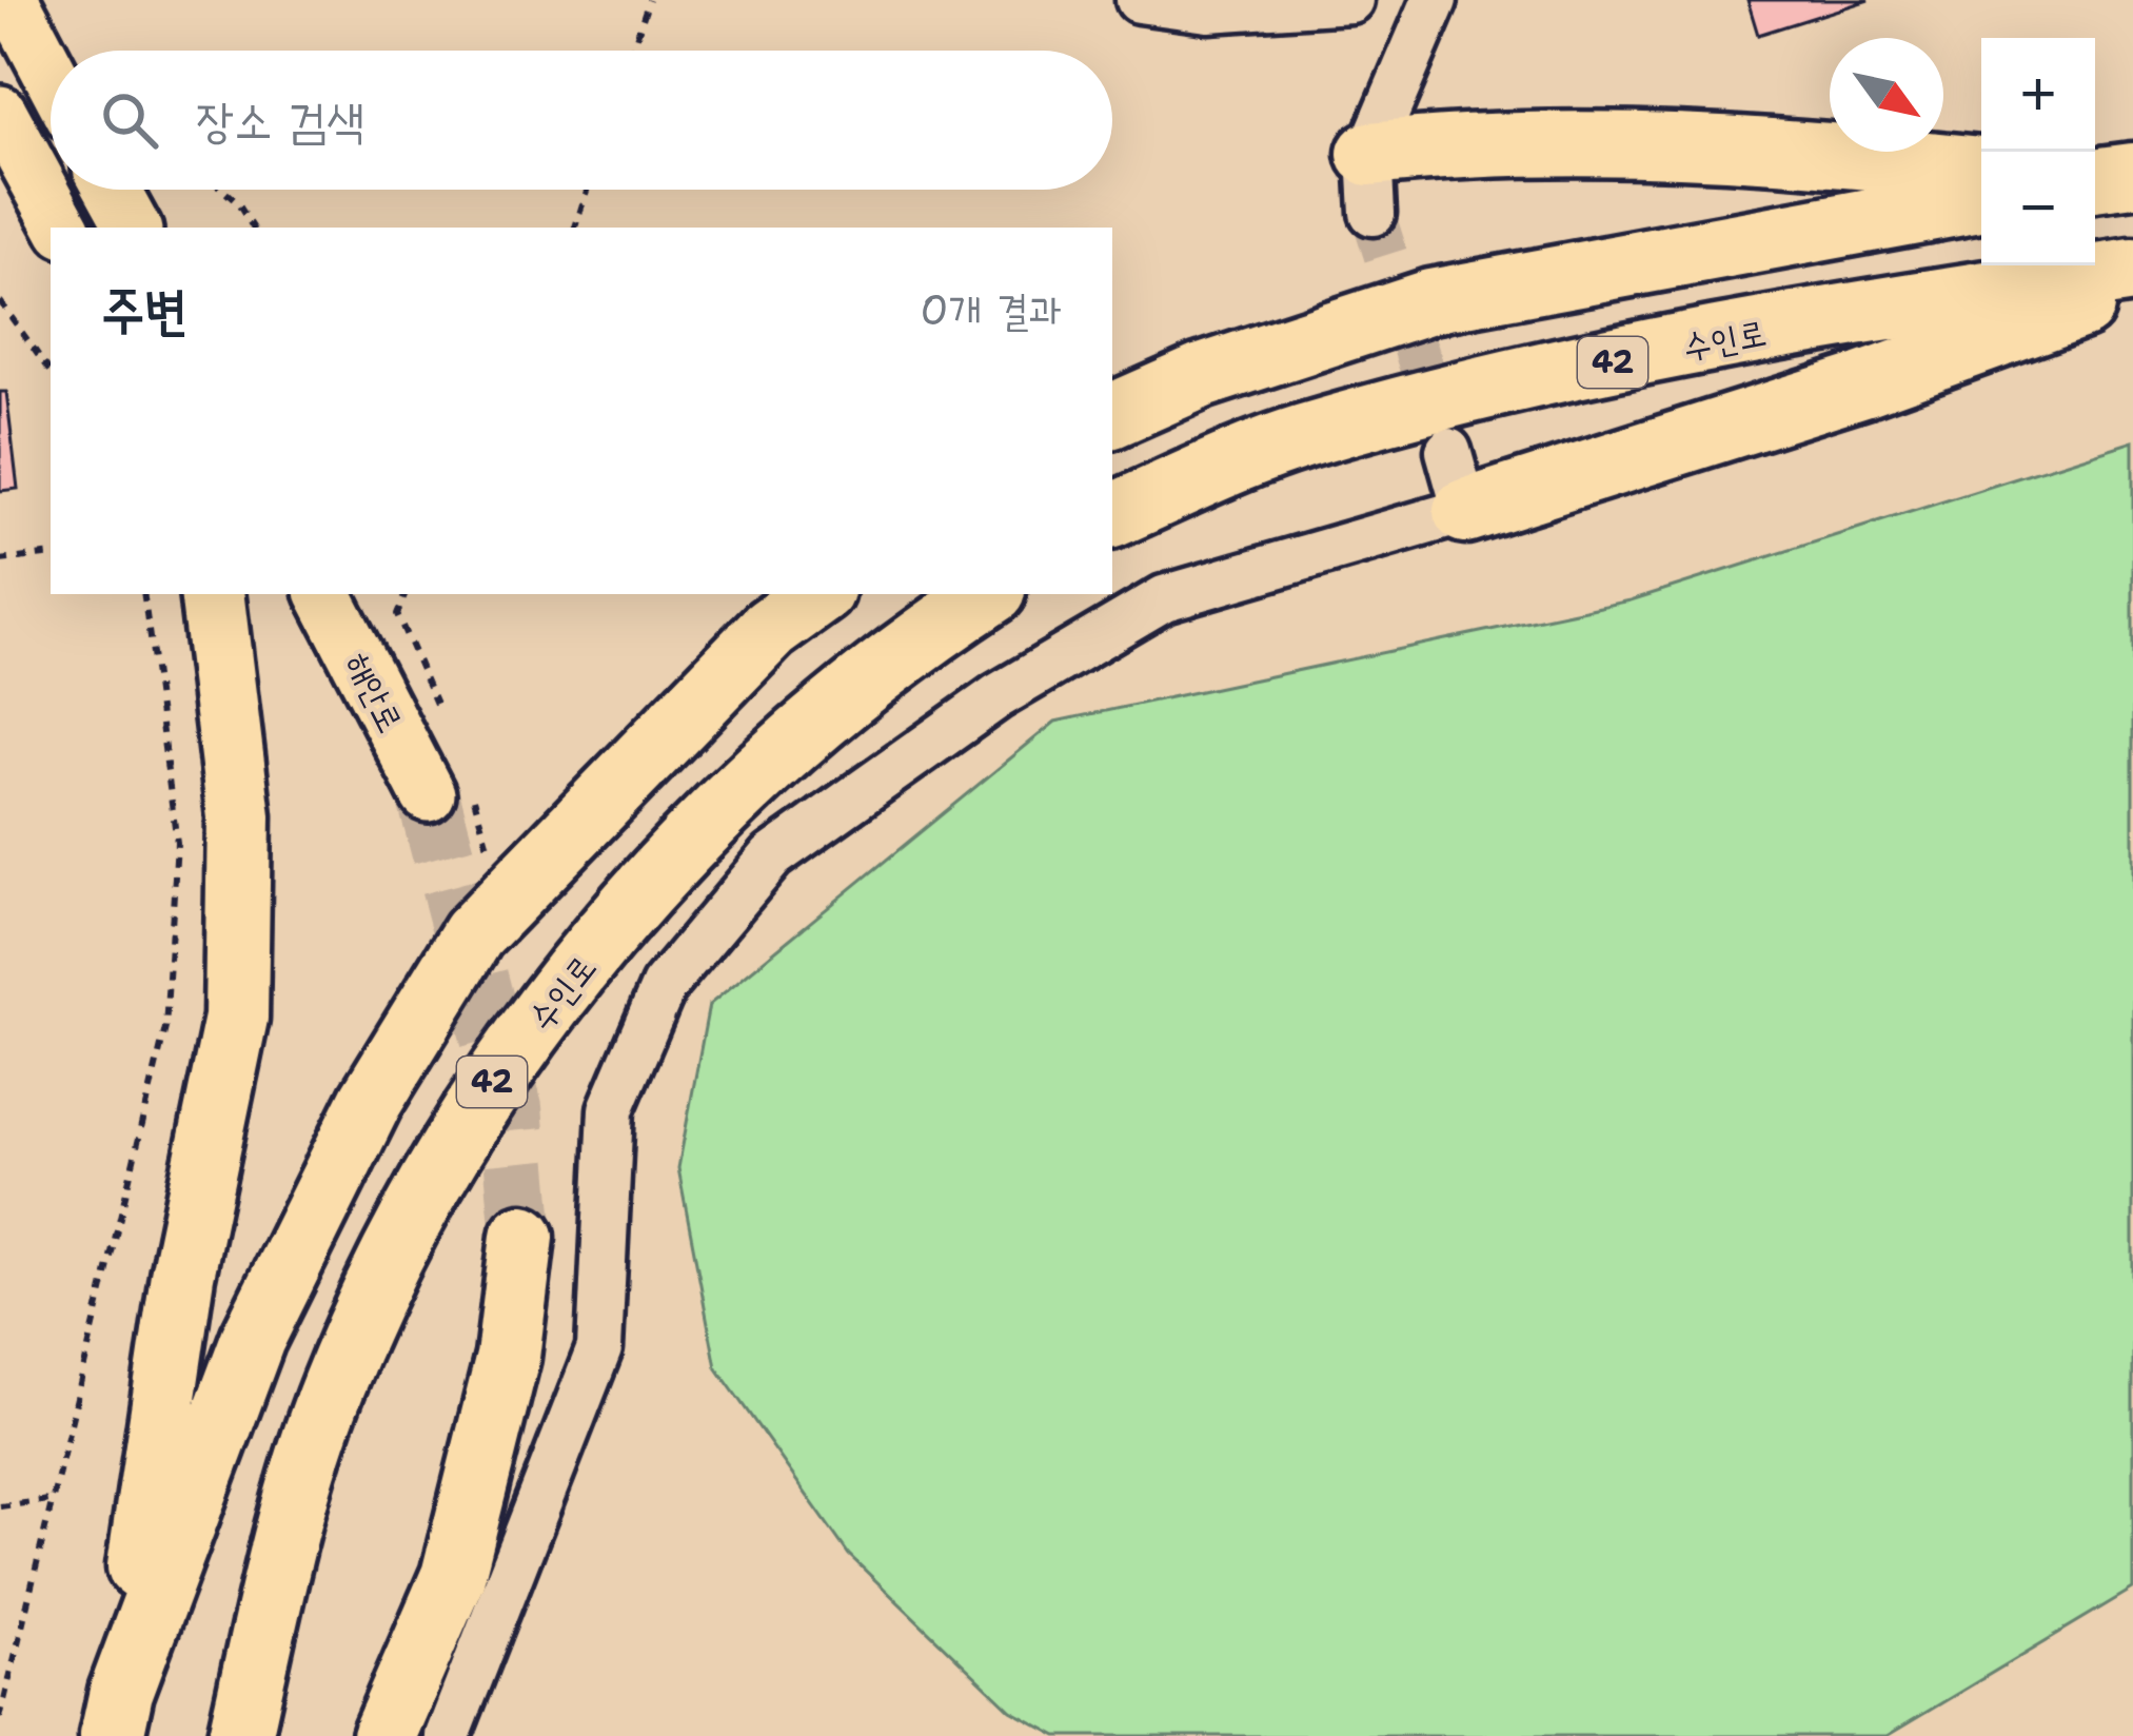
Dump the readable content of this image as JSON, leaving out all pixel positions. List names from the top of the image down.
{
  "streets": {
    "highway": ["수인로", "42"],
    "main road": ["해안로"]
  },
  "north": "bottom right",
  "page": {
    "map_buttons": ["+", "−"],
    "search": "장소 검색",
    "heading": ["주변", "0개 결과"]
  }
}
